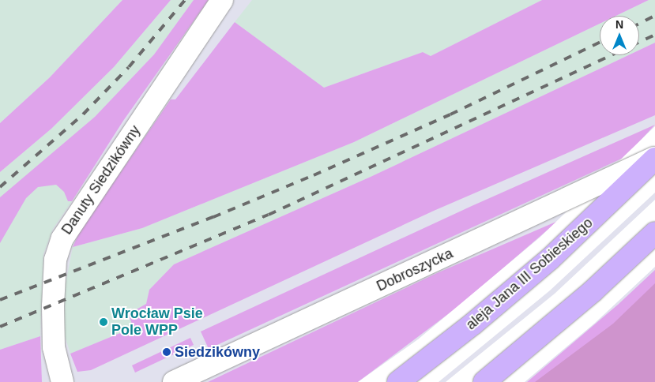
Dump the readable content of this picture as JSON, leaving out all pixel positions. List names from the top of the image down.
{
  "streets": {
    "main road": ["aleja Jana III Sobieskiego"],
    "street": ["Danuty Siedzikówny", "Dobroszycka"]
  },
  "crossings": [
    ["Dobroszycka", "aleja Jana III Sobieskiego"]
  ],
  "places": ["Wrocław Psie Pole WPP", "Siedzikówny"],
  "north": "top"
}
